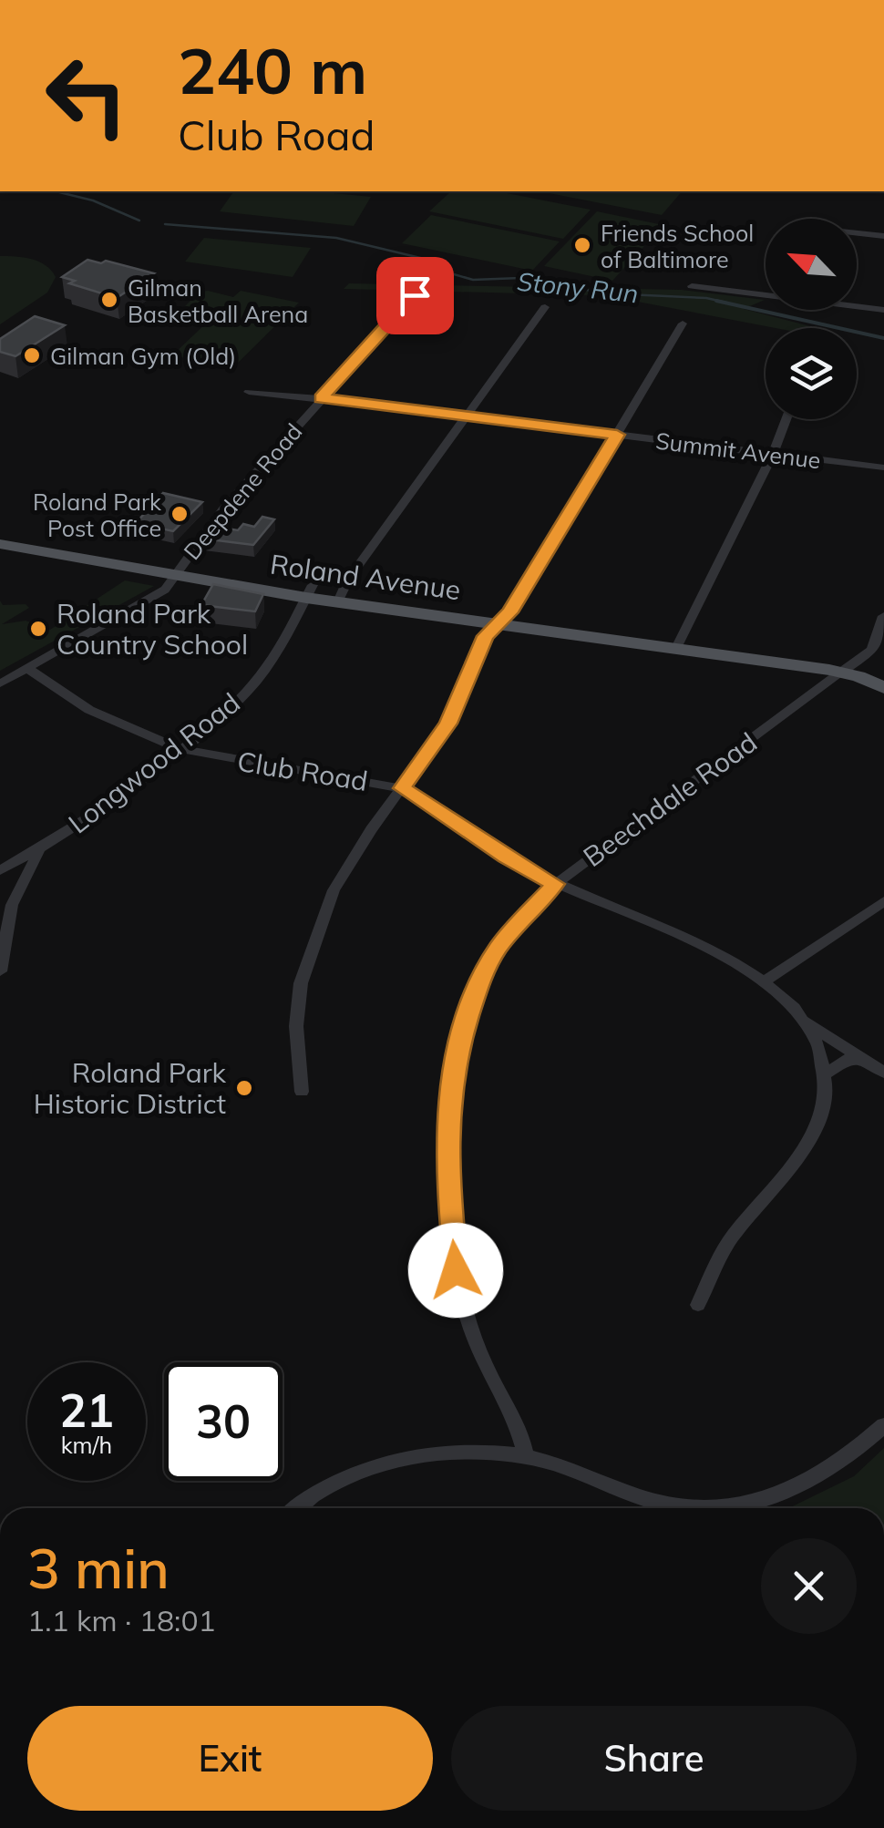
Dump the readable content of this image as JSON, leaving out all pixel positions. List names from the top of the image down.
{
  "streets": {
    "main road": ["Roland Avenue"],
    "street": [
      "Summit Avenue",
      "Deepdene Road",
      "Longwood Road",
      "Club Road",
      "Beechdale Road"
    ]
  },
  "crossings": [
    ["Summit Avenue", "Deepdene Road"],
    ["Deepdene Road", "Roland Avenue"],
    ["Deepdene Road", "Club Road"],
    ["Roland Avenue", "Longwood Road"],
    ["Roland Avenue", "Beechdale Road"],
    ["Longwood Road", "Club Road"],
    ["Club Road", "Beechdale Road"]
  ],
  "water": ["Stony Run"],
  "places": [
    "Friends School of Baltimore",
    "Gilman Basketball Arena",
    "Gilman Gym (Old)",
    "Roland Park Post Office",
    "Roland Park Country School",
    "Roland Park Historic District"
  ],
  "north": "top left",
  "page": {
    "turn": ["240 m", "Club Road"],
    "speed": "21 km/h",
    "limit": "30",
    "heading": ["3 min", "1.1 km · 18:01"],
    "buttons": ["Exit", "Share"]
  }
}
